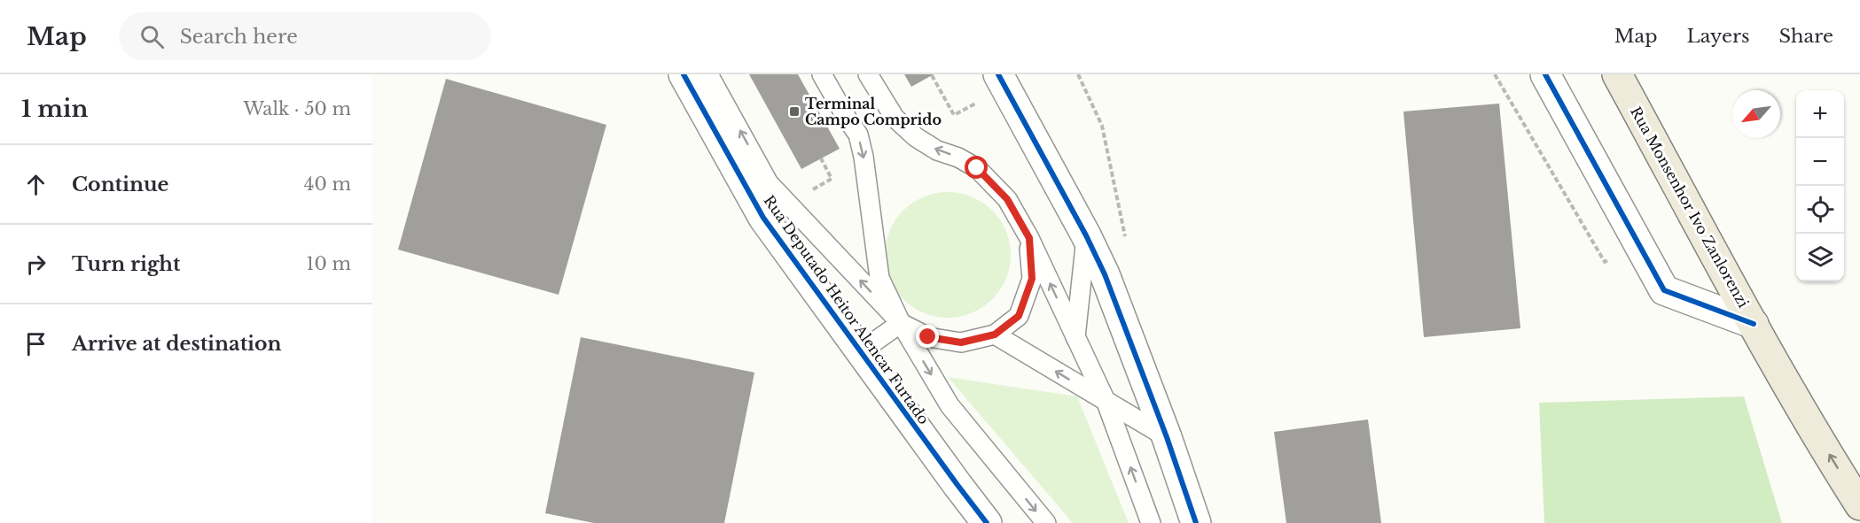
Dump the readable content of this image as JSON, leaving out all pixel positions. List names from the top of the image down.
{
  "streets": {
    "main road": ["Rua Monsenhor Ivo Zanlorenzi"],
    "street": ["Rua Deputado Heitor Alencar Furtado"]
  },
  "one_way": ["Rua Monsenhor Ivo Zanlorenzi"],
  "places": {
    "transit": ["Terminal Campo Comprido"]
  },
  "north": "bottom left",
  "page": {
    "header": "Map",
    "search": "Search here",
    "nav": ["Map", "Layers", "Share"],
    "heading": ["1 min", "Walk · 50 m"],
    "map_buttons": ["+", "−"],
    "list": [
      ["Continue", "40 m"],
      ["Turn right", "10 m"],
      "Arrive at destination"
    ]
  }
}
